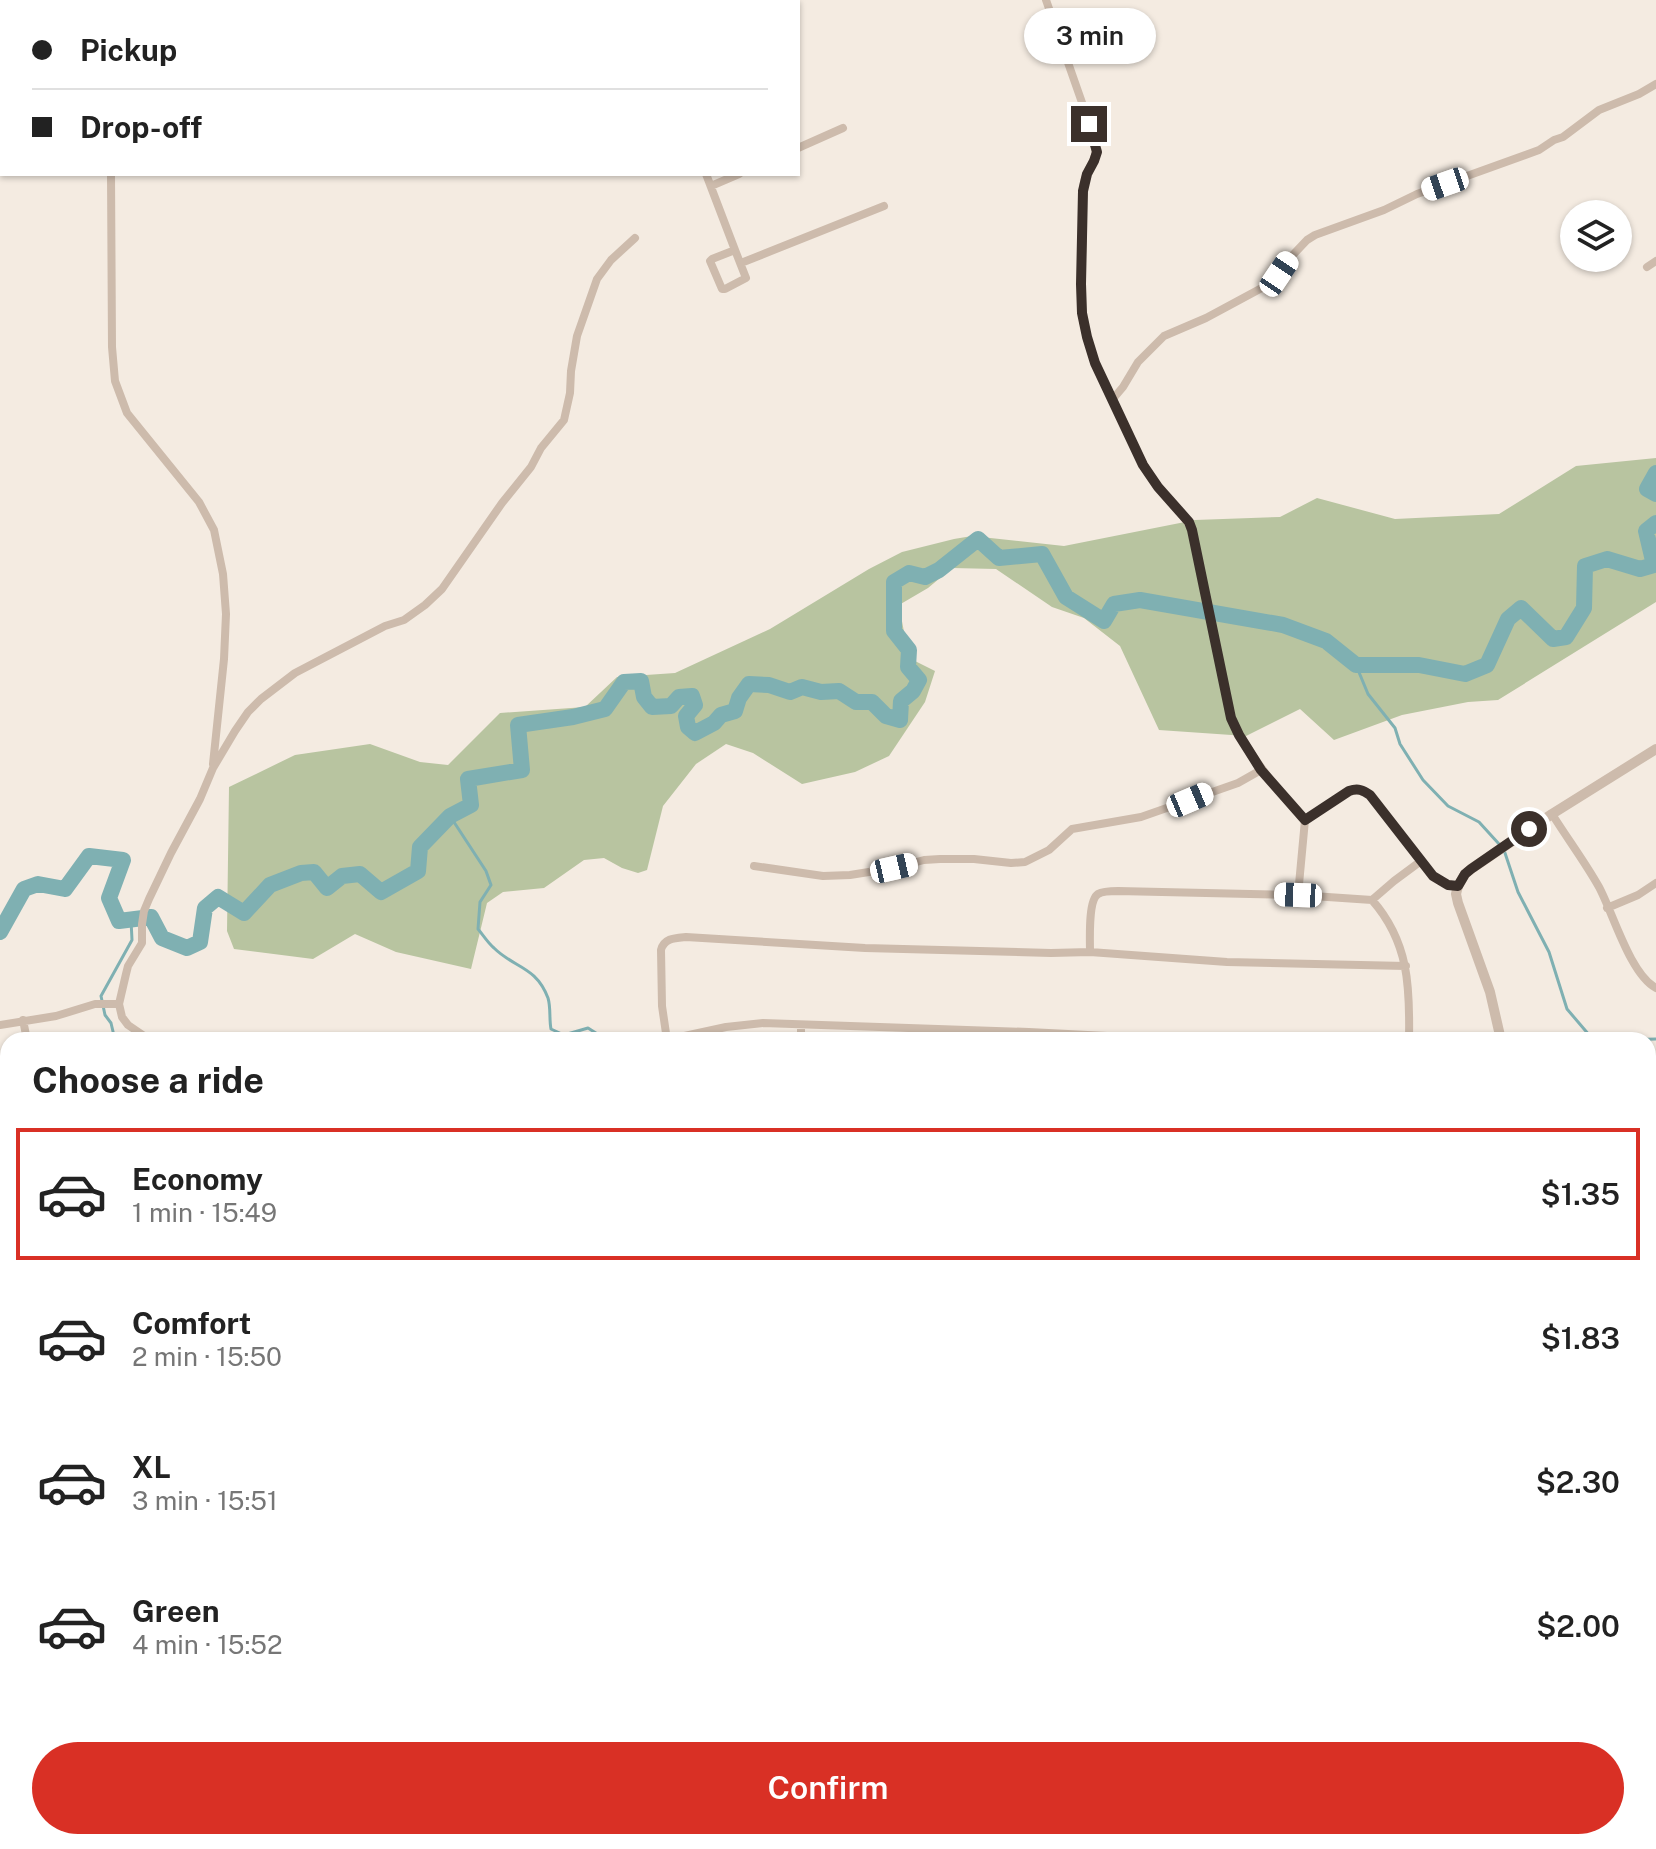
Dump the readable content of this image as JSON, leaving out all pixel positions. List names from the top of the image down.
{
  "page": {
    "banner": ["Pickup", "Drop-off"],
    "bubble": "3 min",
    "heading": "Choose a ride",
    "list": [
      {
        "name": "Economy",
        "note": "1 min · 15:49",
        "value": "$1.35"
      },
      {
        "name": "Comfort",
        "note": "2 min · 15:50",
        "value": "$1.83"
      },
      {
        "name": "XL",
        "note": "3 min · 15:51",
        "value": "$2.30"
      },
      {
        "name": "Green",
        "note": "4 min · 15:52",
        "value": "$2.00"
      }
    ],
    "buttons": "Confirm"
  }
}
